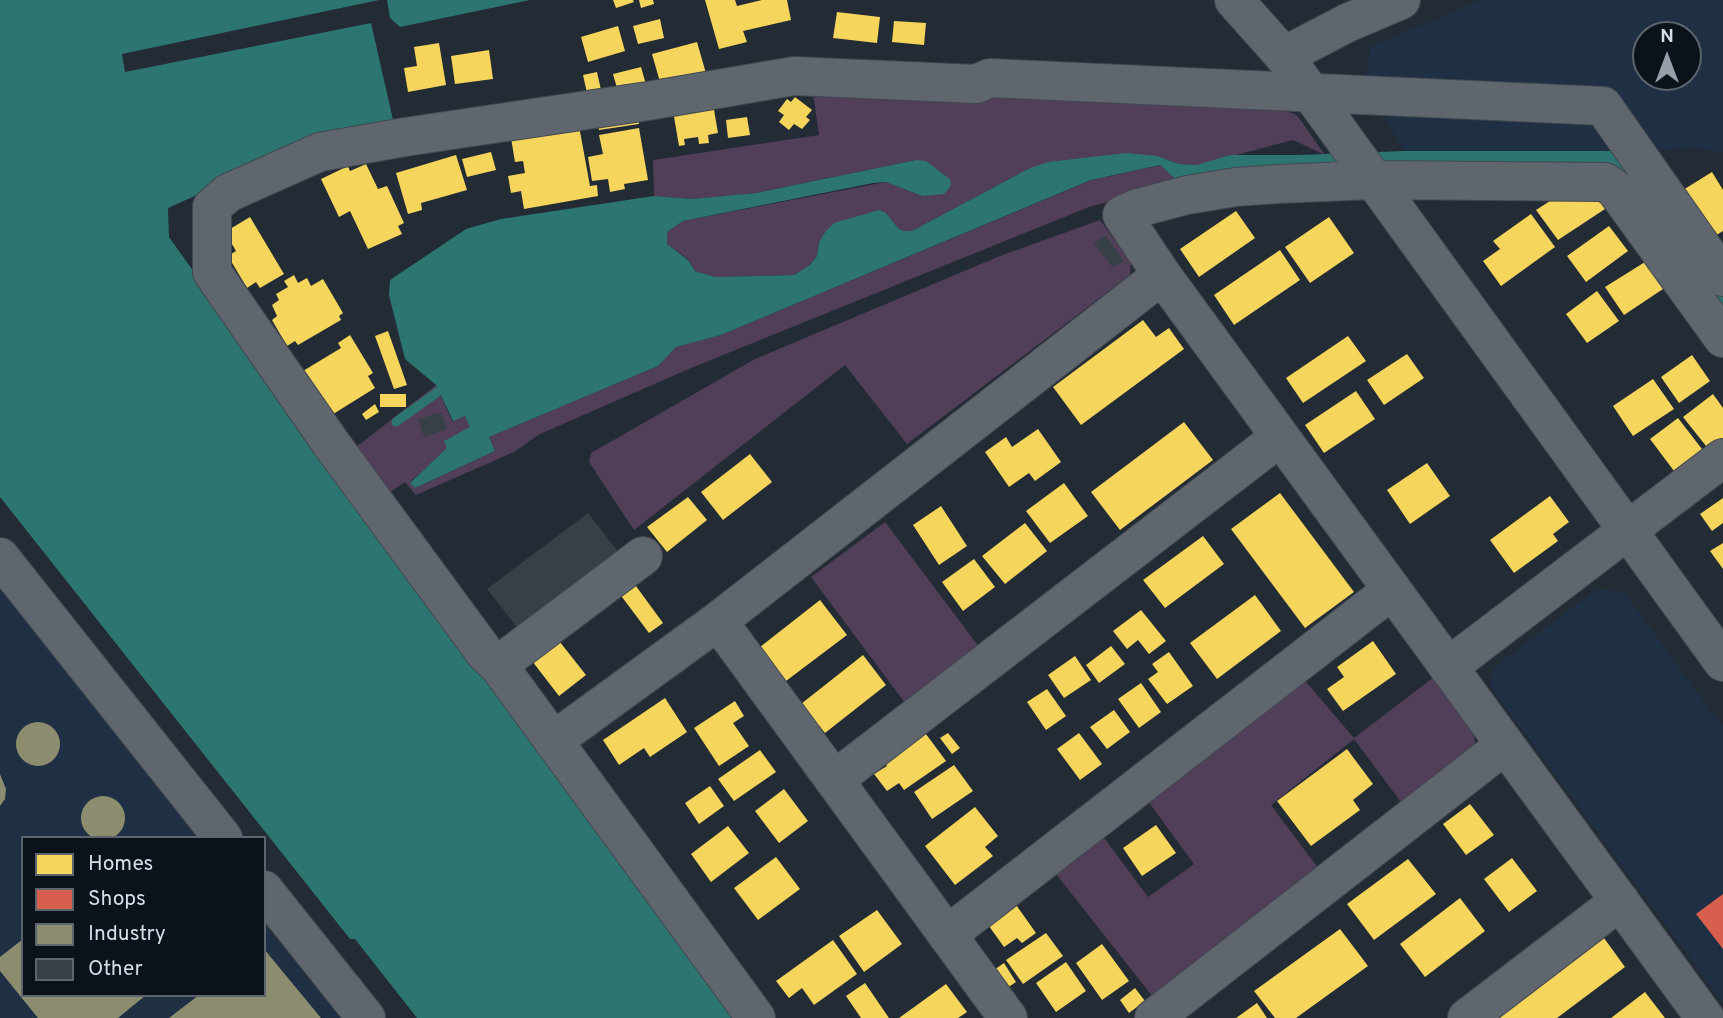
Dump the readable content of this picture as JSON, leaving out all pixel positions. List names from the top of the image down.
{
  "legend": [
    "Homes",
    "Shops",
    "Industry",
    "Other"
  ],
  "north": "top"
}
